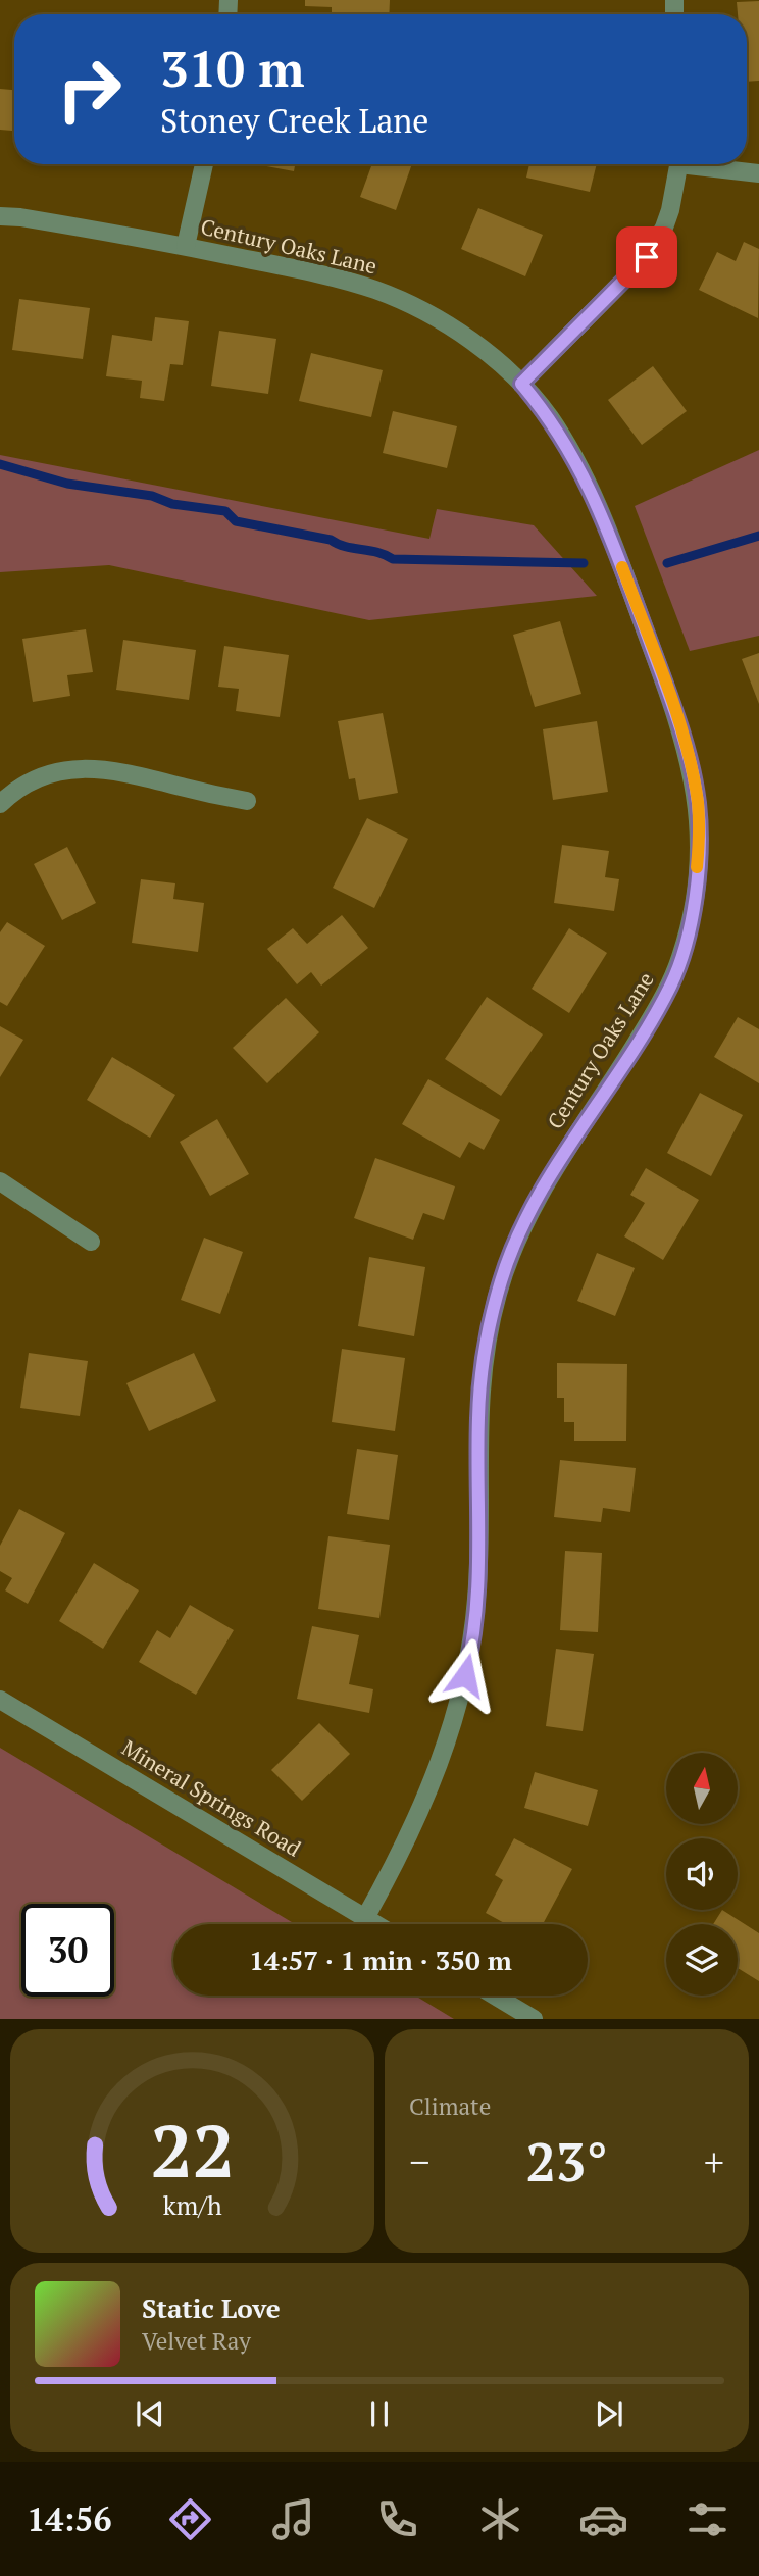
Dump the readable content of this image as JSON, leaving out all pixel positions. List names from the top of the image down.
{
  "streets": {
    "street": ["Century Oaks Lane", "Mineral Springs Road"]
  },
  "crossings": [
    ["Century Oaks Lane", "Mineral Springs Road"]
  ],
  "north": "top",
  "page": {
    "turn": ["310 m", "Stoney Creek Lane"],
    "limit": "30",
    "trip": "14:57 · 1 min · 350 m",
    "tile": "Climate",
    "heat": ["−", "23°", "+"],
    "song": ["Static Love", "Velvet Ray"],
    "tabs": "14:56",
    "gauge": ["22", "km/h"]
  }
}
